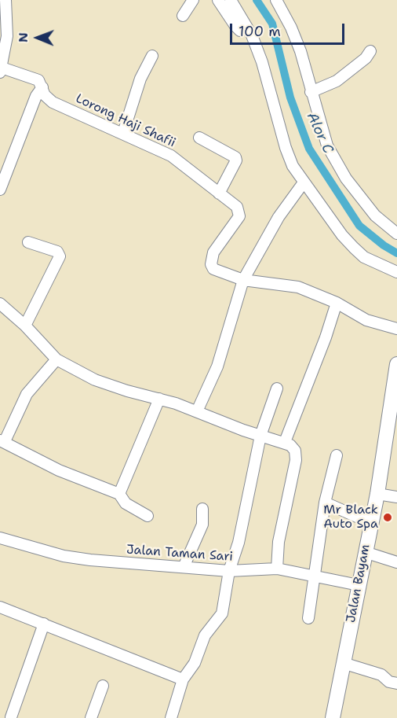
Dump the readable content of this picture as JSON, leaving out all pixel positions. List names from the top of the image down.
{
  "streets": {
    "main road": ["Jalan Bayam"],
    "street": ["Lorong Haji Shafii", "Jalan Taman Sari"]
  },
  "crossings": [
    ["Jalan Taman Sari", "Jalan Bayam"]
  ],
  "water": ["Alor C"],
  "places": ["Mr Black Auto Spa"],
  "scale_bar": "100 m",
  "north": "left"
}
